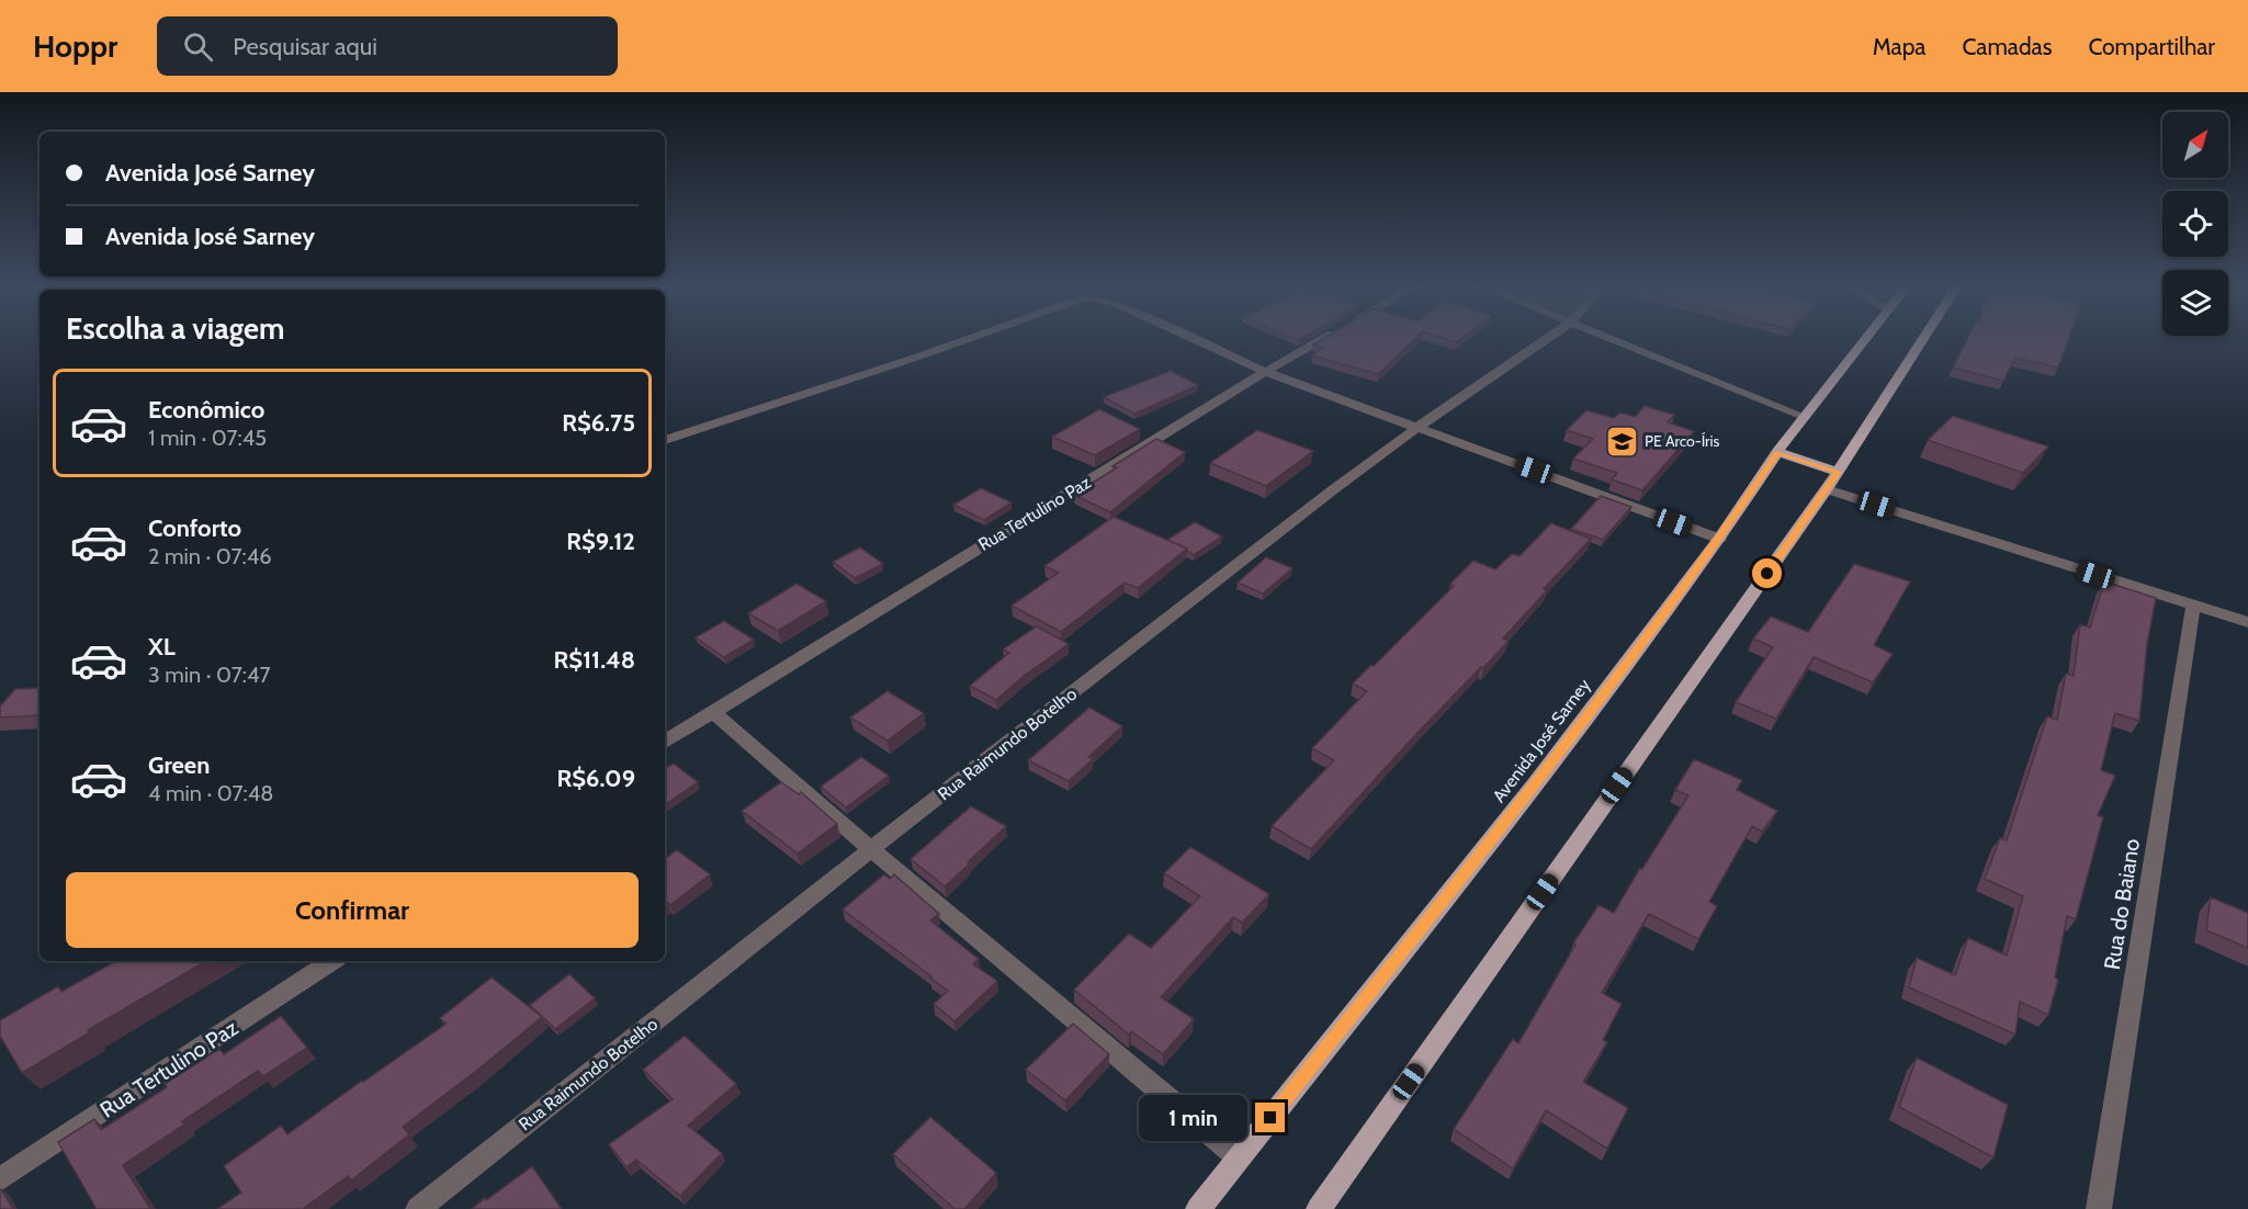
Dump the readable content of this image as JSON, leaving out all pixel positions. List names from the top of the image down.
{
  "streets": {
    "main road": ["Avenida José Sarney"],
    "street": ["Rua Tertulino Paz", "Rua Raimundo Botelho", "Rua do Baiano"]
  },
  "places": {
    "school or university": ["PE Arco-Íris"]
  },
  "north": "top right",
  "page": {
    "header": "Hoppr",
    "search": "Pesquisar aqui",
    "nav": ["Mapa", "Camadas", "Compartilhar"],
    "banner": ["Avenida José Sarney", "Avenida José Sarney"],
    "heading": "Escolha a viagem",
    "list": [
      {
        "name": "Econômico",
        "note": "1 min · 07:45",
        "value": "R$6.75"
      },
      {
        "name": "Conforto",
        "note": "2 min · 07:46",
        "value": "R$9.12"
      },
      {
        "name": "XL",
        "note": "3 min · 07:47",
        "value": "R$11.48"
      },
      {
        "name": "Green",
        "note": "4 min · 07:48",
        "value": "R$6.09"
      }
    ],
    "buttons": "Confirmar",
    "bubble": "1 min"
  }
}
